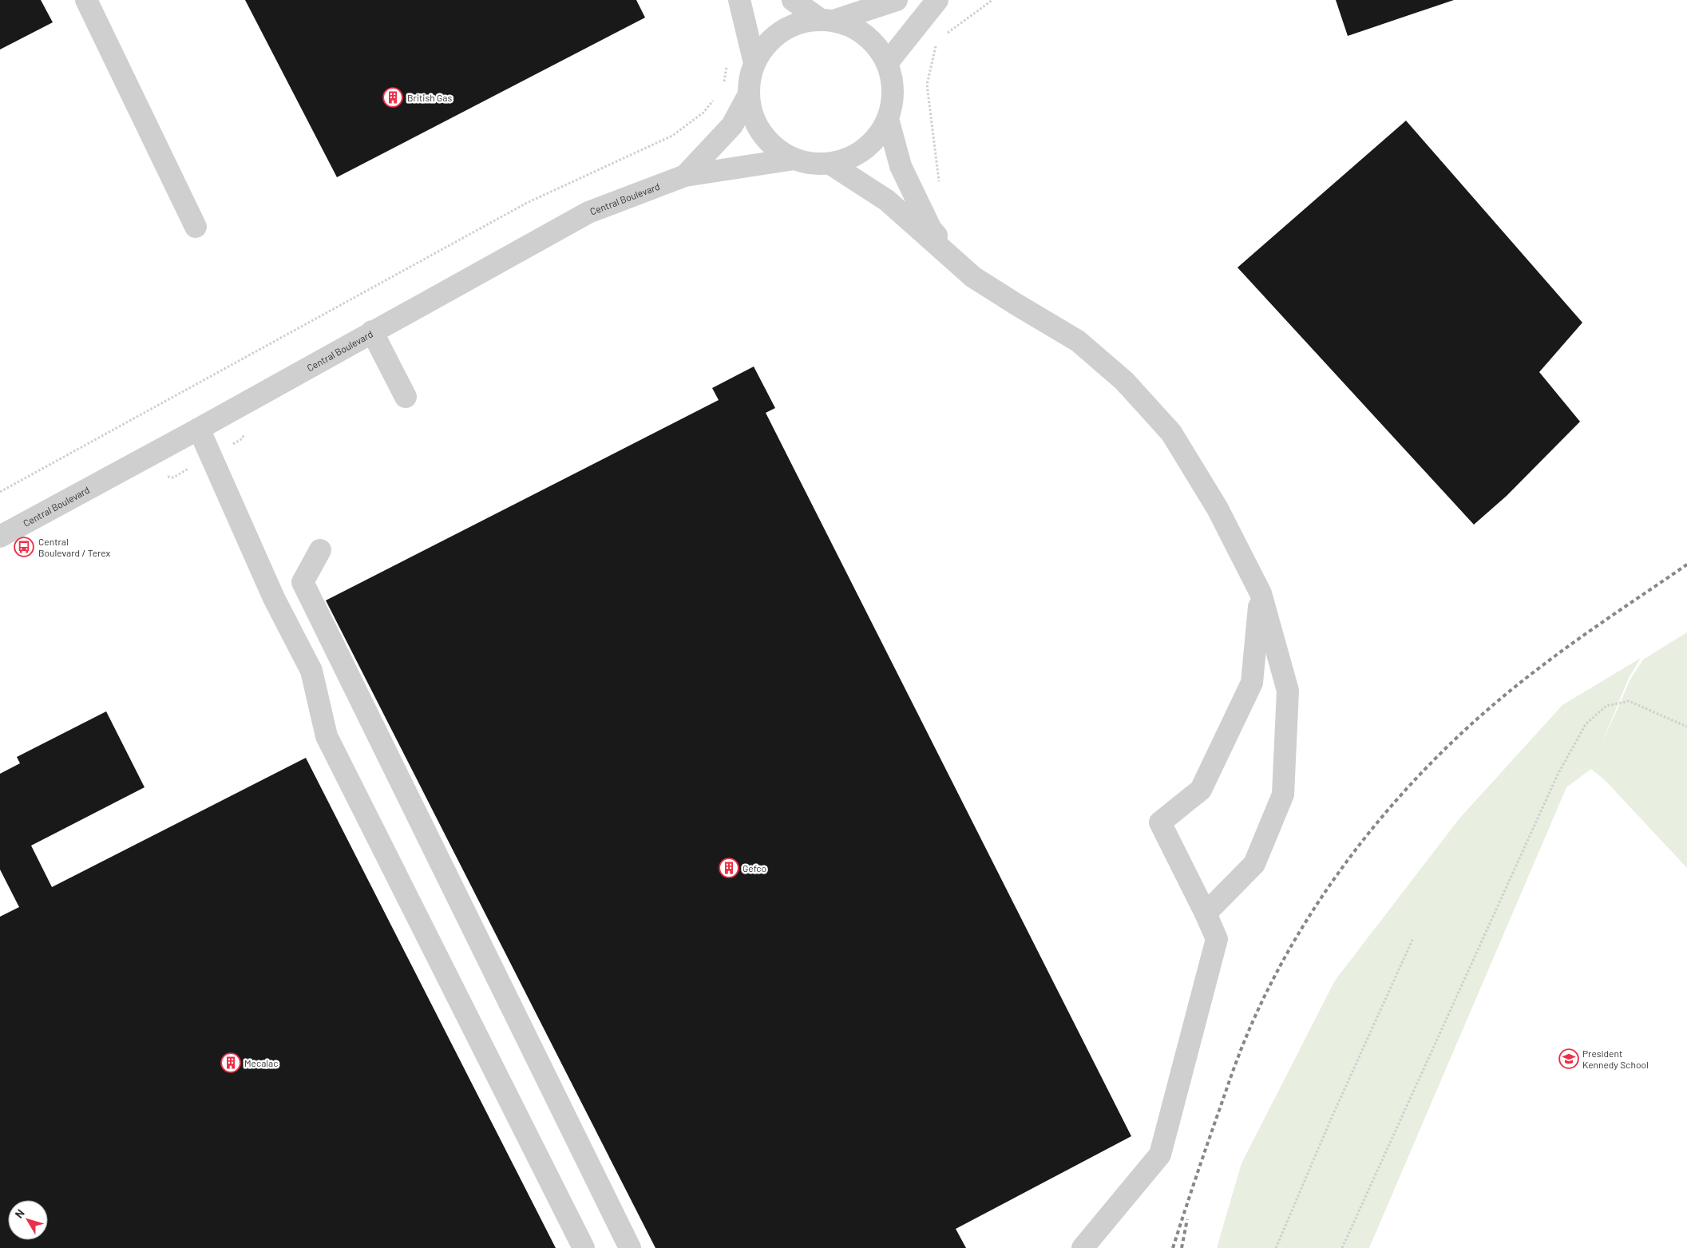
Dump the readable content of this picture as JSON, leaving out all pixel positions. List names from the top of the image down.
{
  "streets": {
    "street": ["Central Boulevard"]
  },
  "places": {
    "building": ["British Gas", "Gefco", "Mecalac"],
    "bus stop": ["Central Boulevard / Terex"],
    "school or university": ["President Kennedy School"]
  },
  "north": "top left"
}
